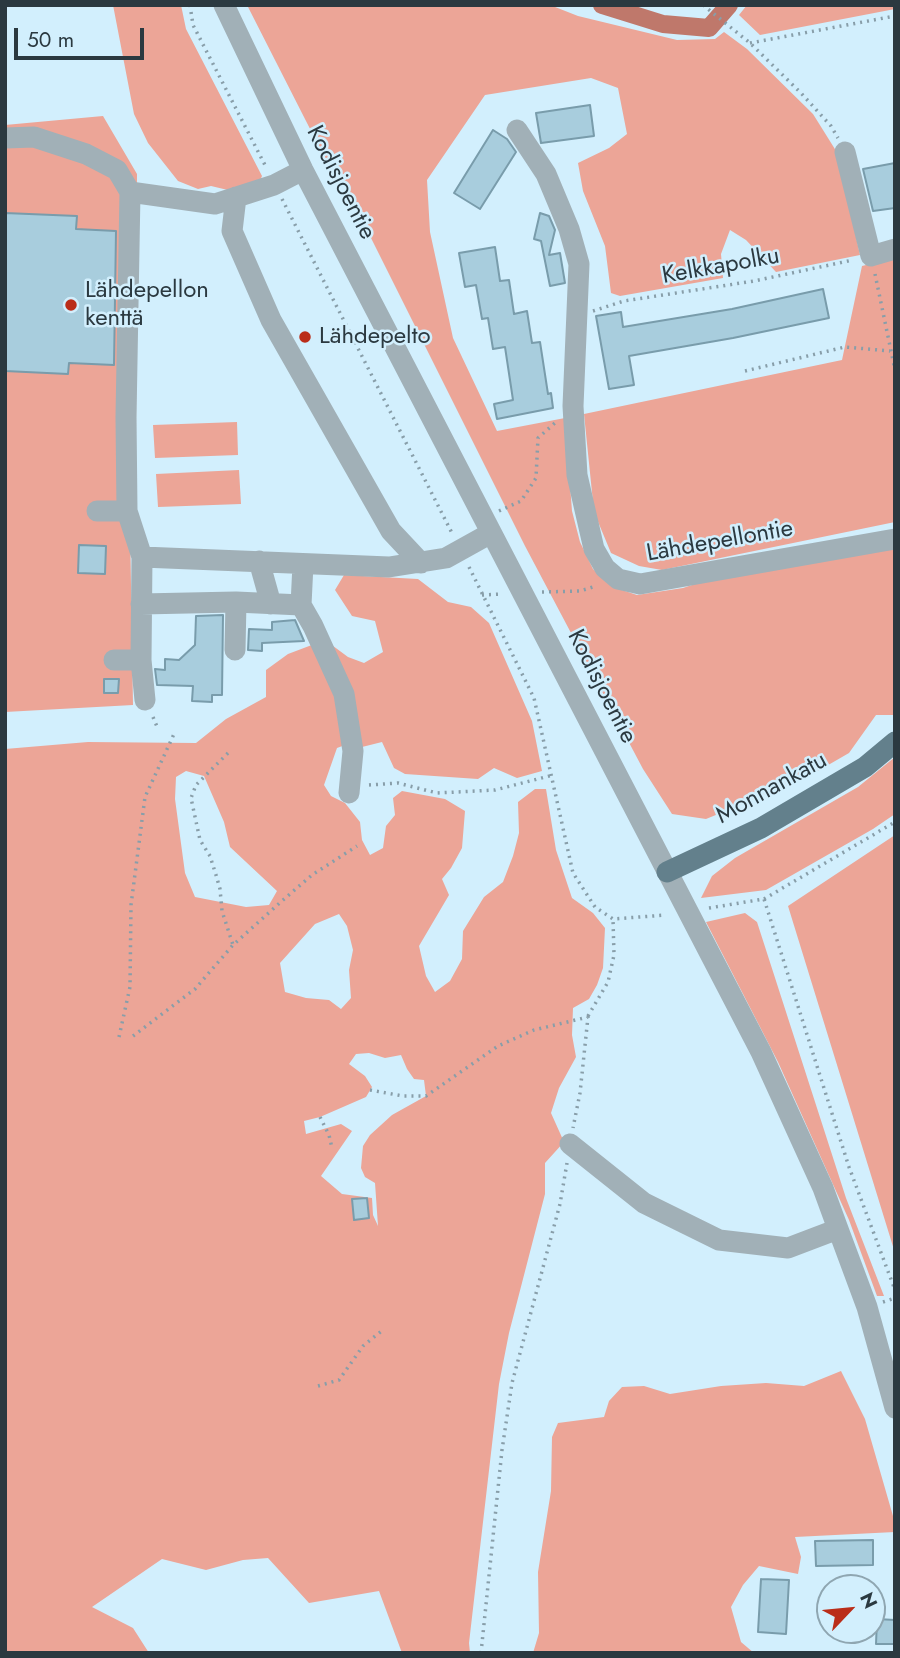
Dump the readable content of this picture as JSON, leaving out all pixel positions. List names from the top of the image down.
{
  "streets": {
    "main road": ["Monnankatu"],
    "street": ["Kodisjoentie", "Lähdepellontie"],
    "path": ["Kelkkapolku"]
  },
  "crossings": [
    ["Kodisjoentie", "Monnankatu"],
    ["Kelkkapolku", "Lähdepellontie"]
  ],
  "places": ["Lähdepellon kenttä", "Lähdepelto"],
  "scale_bar": "50 m",
  "north": "top right"
}
